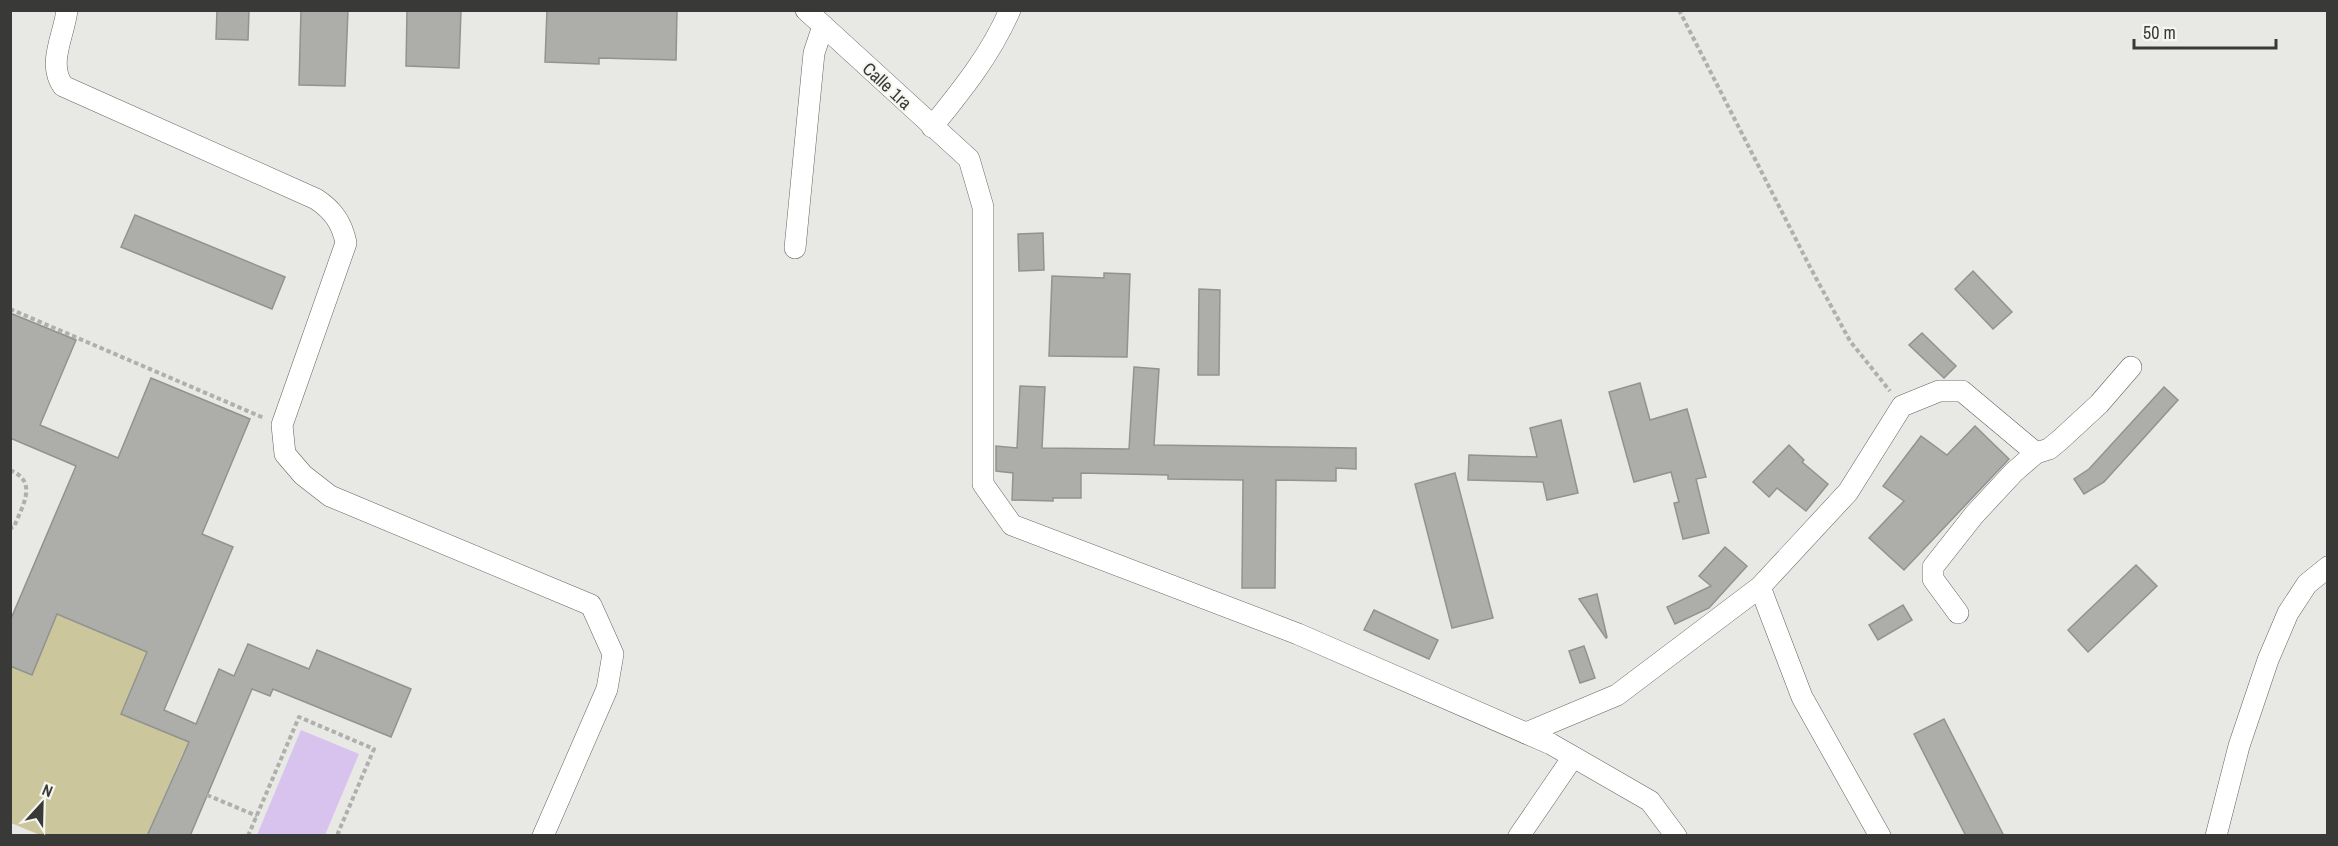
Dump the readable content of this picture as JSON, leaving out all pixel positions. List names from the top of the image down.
{
  "streets": {
    "street": ["Calle 1ra"]
  },
  "scale_bar": "50 m",
  "north": "top"
}
